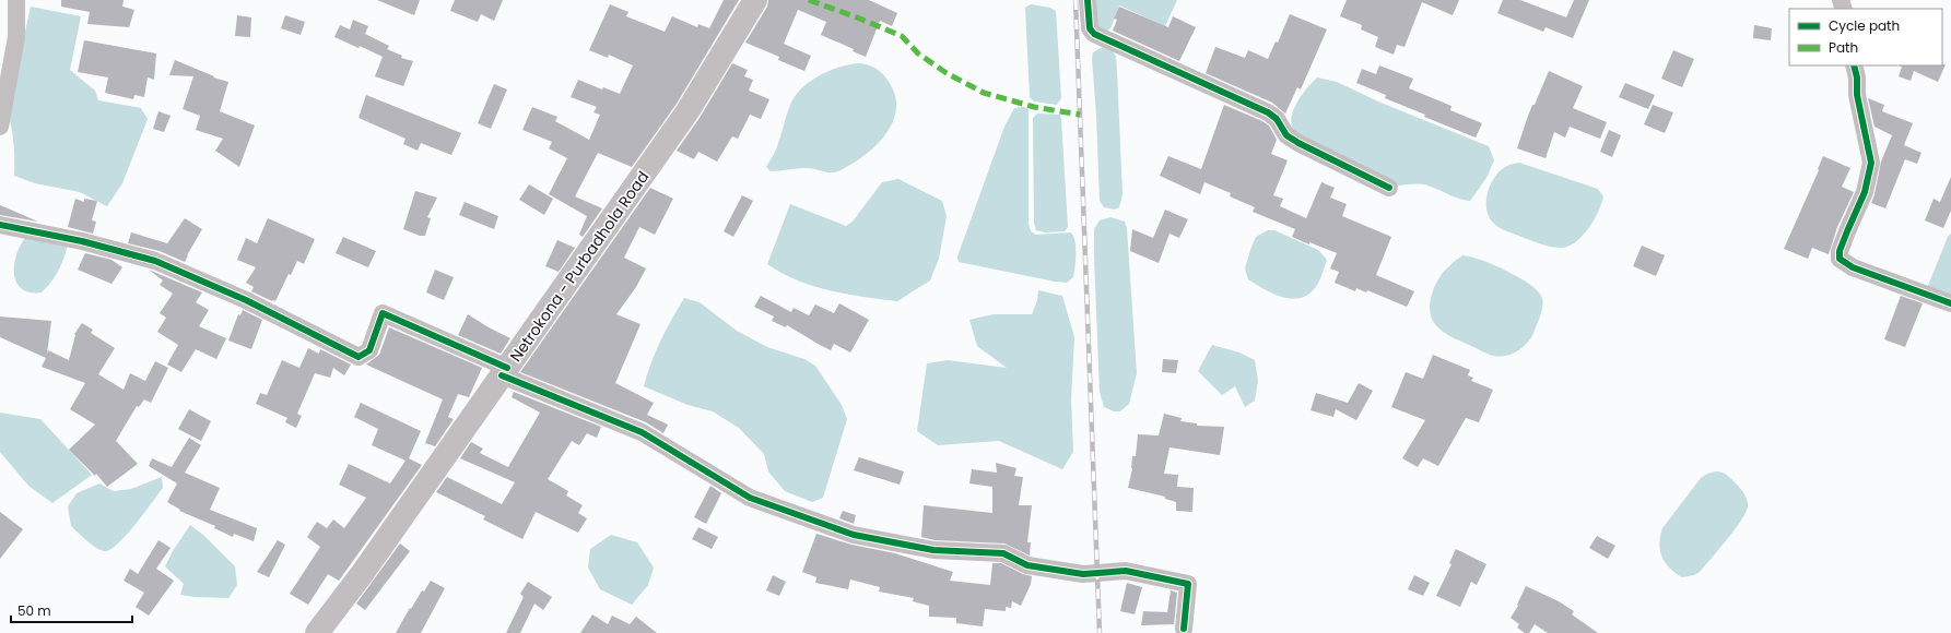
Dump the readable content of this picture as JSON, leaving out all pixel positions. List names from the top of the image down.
{
  "streets": {
    "main road": ["Netrokona - Purbadhola Road"]
  },
  "legend": ["Cycle path", "Path"],
  "scale_bar": "50 m"
}
